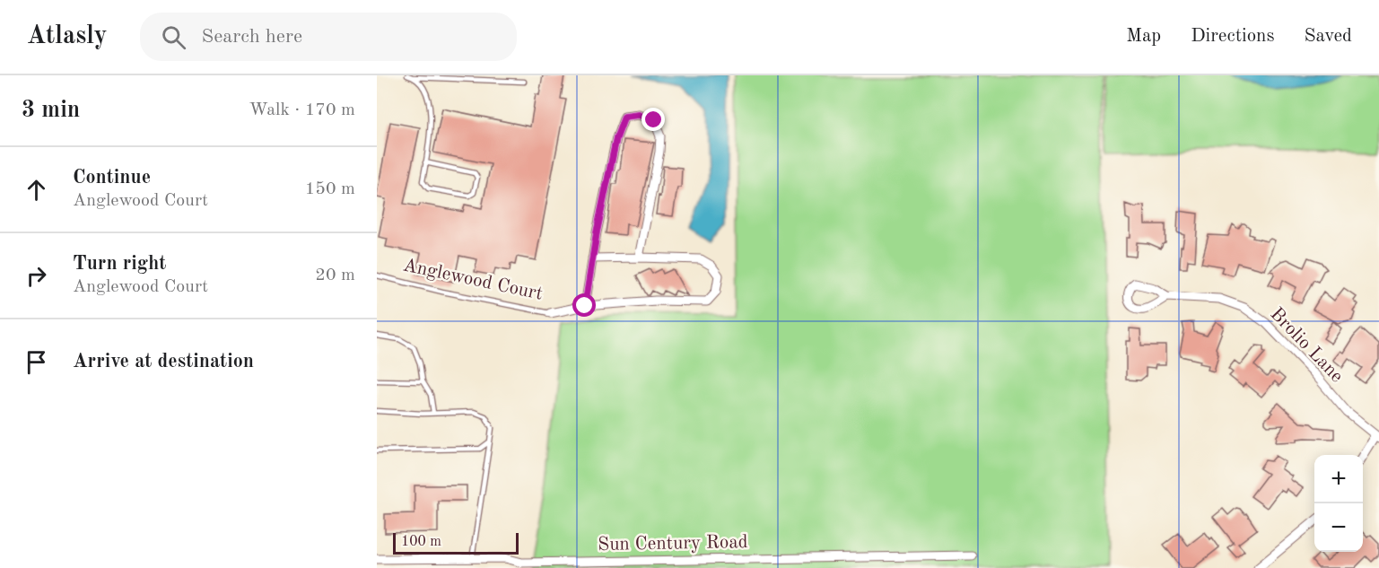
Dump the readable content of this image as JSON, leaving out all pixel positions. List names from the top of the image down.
{
  "streets": {
    "street": ["Anglewood Court", "Brolio Lane", "Sun Century Road"]
  },
  "scale_bar": "100 m",
  "page": {
    "header": "Atlasly",
    "search": "Search here",
    "nav": ["Map", "Directions", "Saved"],
    "heading": ["3 min", "Walk · 170 m"],
    "list": [
      ["Continue", "Anglewood Court", "150 m"],
      ["Turn right", "Anglewood Court", "20 m"],
      "Arrive at destination"
    ],
    "map_buttons": ["+", "−"],
    "scale": "100 m"
  }
}
